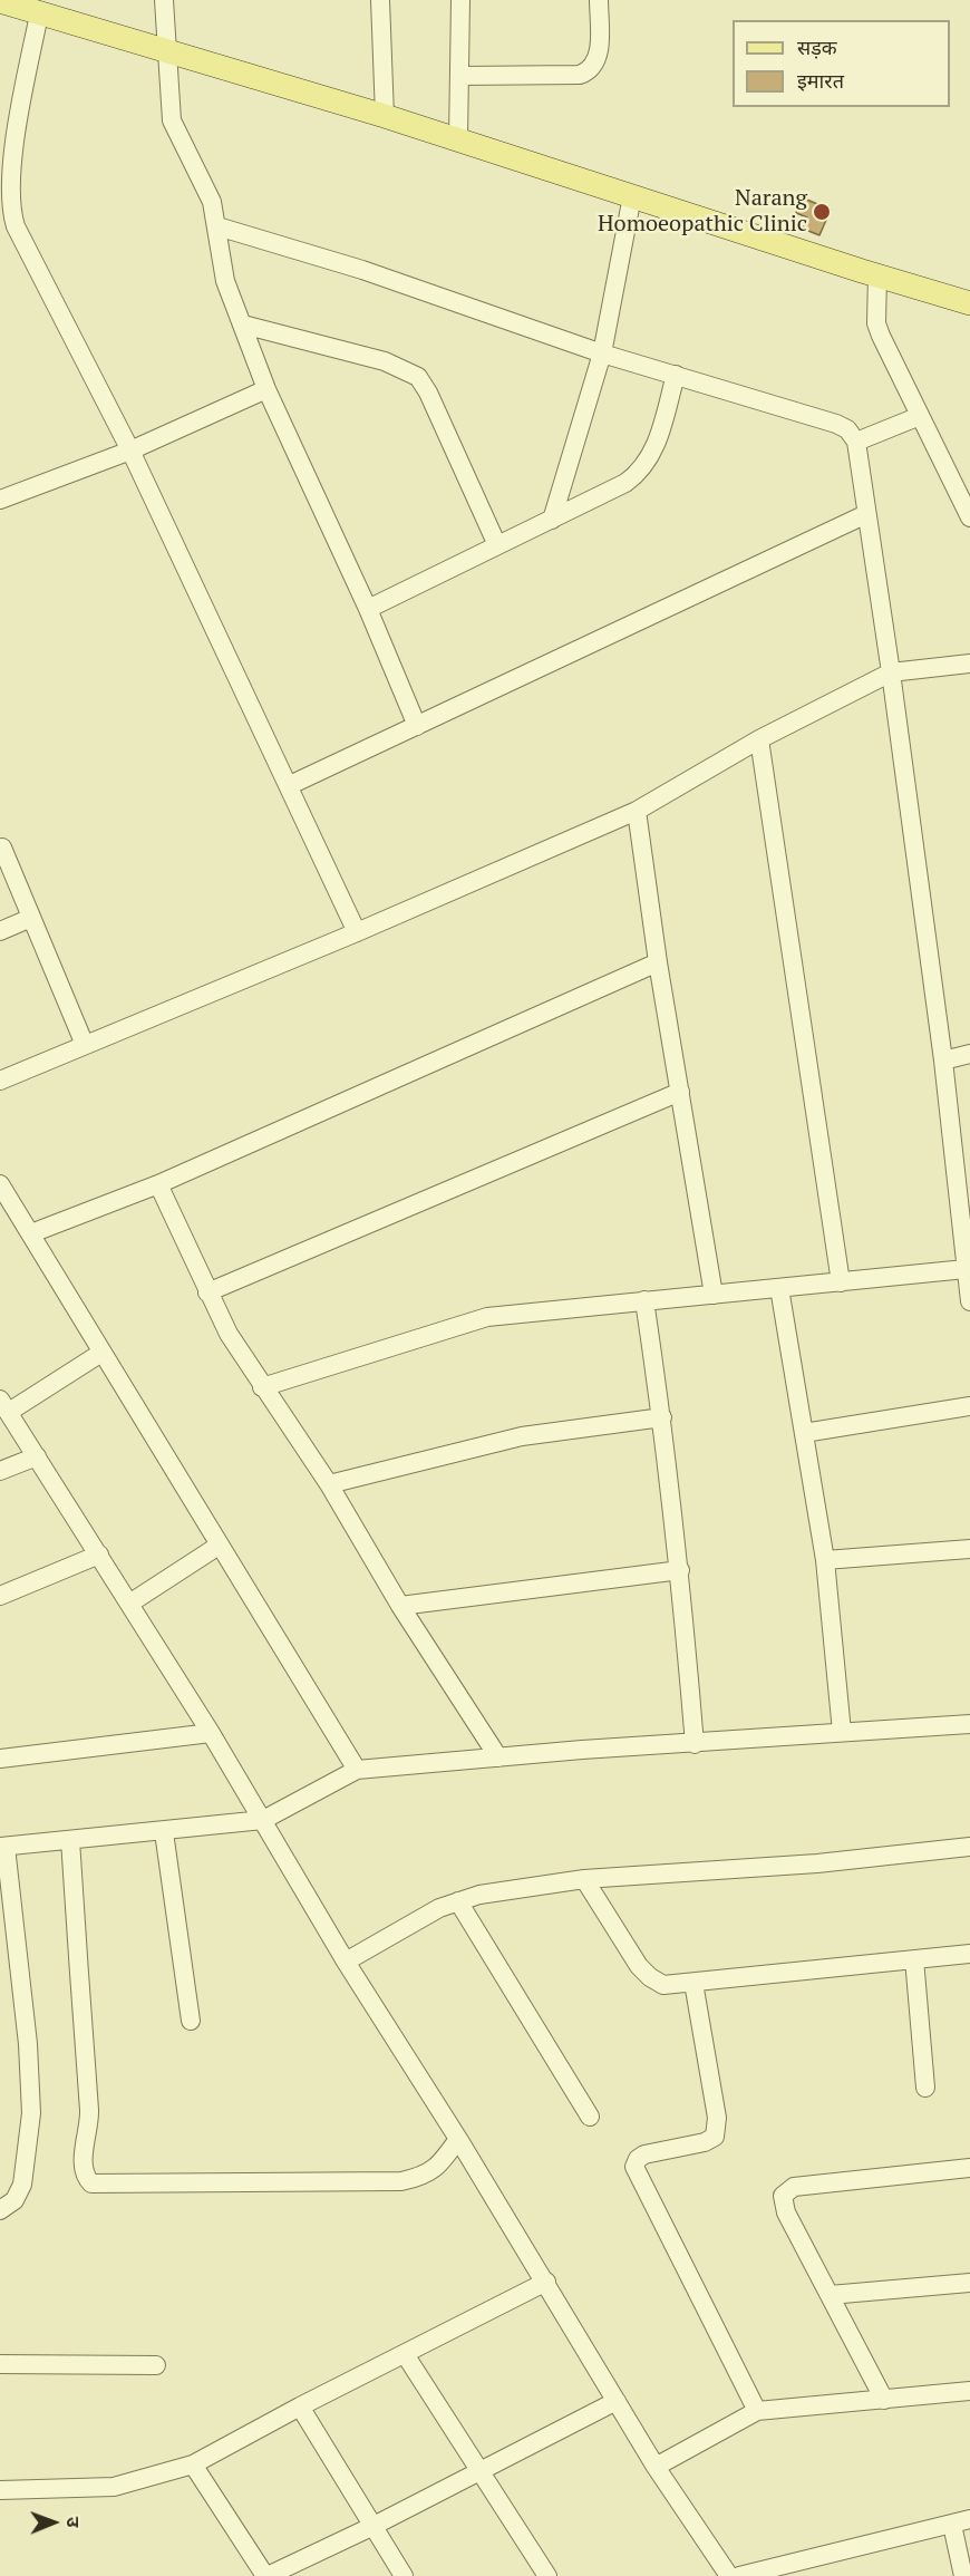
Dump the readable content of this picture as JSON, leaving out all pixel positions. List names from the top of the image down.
{
  "places": ["Narang Homoeopathic Clinic"],
  "legend": ["सड़क", "इमारत"],
  "north": "right"
}
